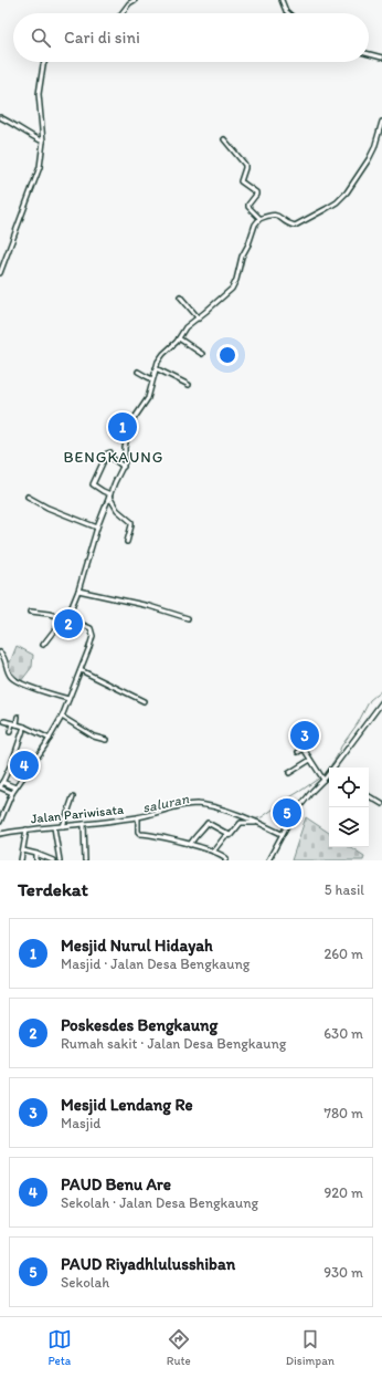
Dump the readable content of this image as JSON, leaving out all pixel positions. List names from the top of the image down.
{
  "streets": {
    "street": ["Jalan Pariwisata"]
  },
  "districts": ["BENGKAUNG"],
  "water": ["saluran"],
  "page": {
    "search": "Cari di sini",
    "pins": [
      "1",
      "2",
      "3",
      "4",
      "5"
    ],
    "heading": ["Terdekat", "5 hasil"],
    "list": [
      {
        "mark": "1",
        "name": "Mesjid Nurul Hidayah",
        "note": "Masjid · Jalan Desa Bengkaung",
        "value": "260 m"
      },
      {
        "mark": "2",
        "name": "Poskesdes Bengkaung",
        "note": "Rumah sakit · Jalan Desa Bengkaung",
        "value": "630 m"
      },
      {
        "mark": "3",
        "name": "Mesjid Lendang Re",
        "note": "Masjid",
        "value": "780 m"
      },
      {
        "mark": "4",
        "name": "PAUD Benu Are",
        "note": "Sekolah · Jalan Desa Bengkaung",
        "value": "920 m"
      },
      {
        "mark": "5",
        "name": "PAUD Riyadhlulusshiban",
        "note": "Sekolah",
        "value": "930 m"
      }
    ],
    "nav": ["Peta", "Rute", "Disimpan"]
  }
}
